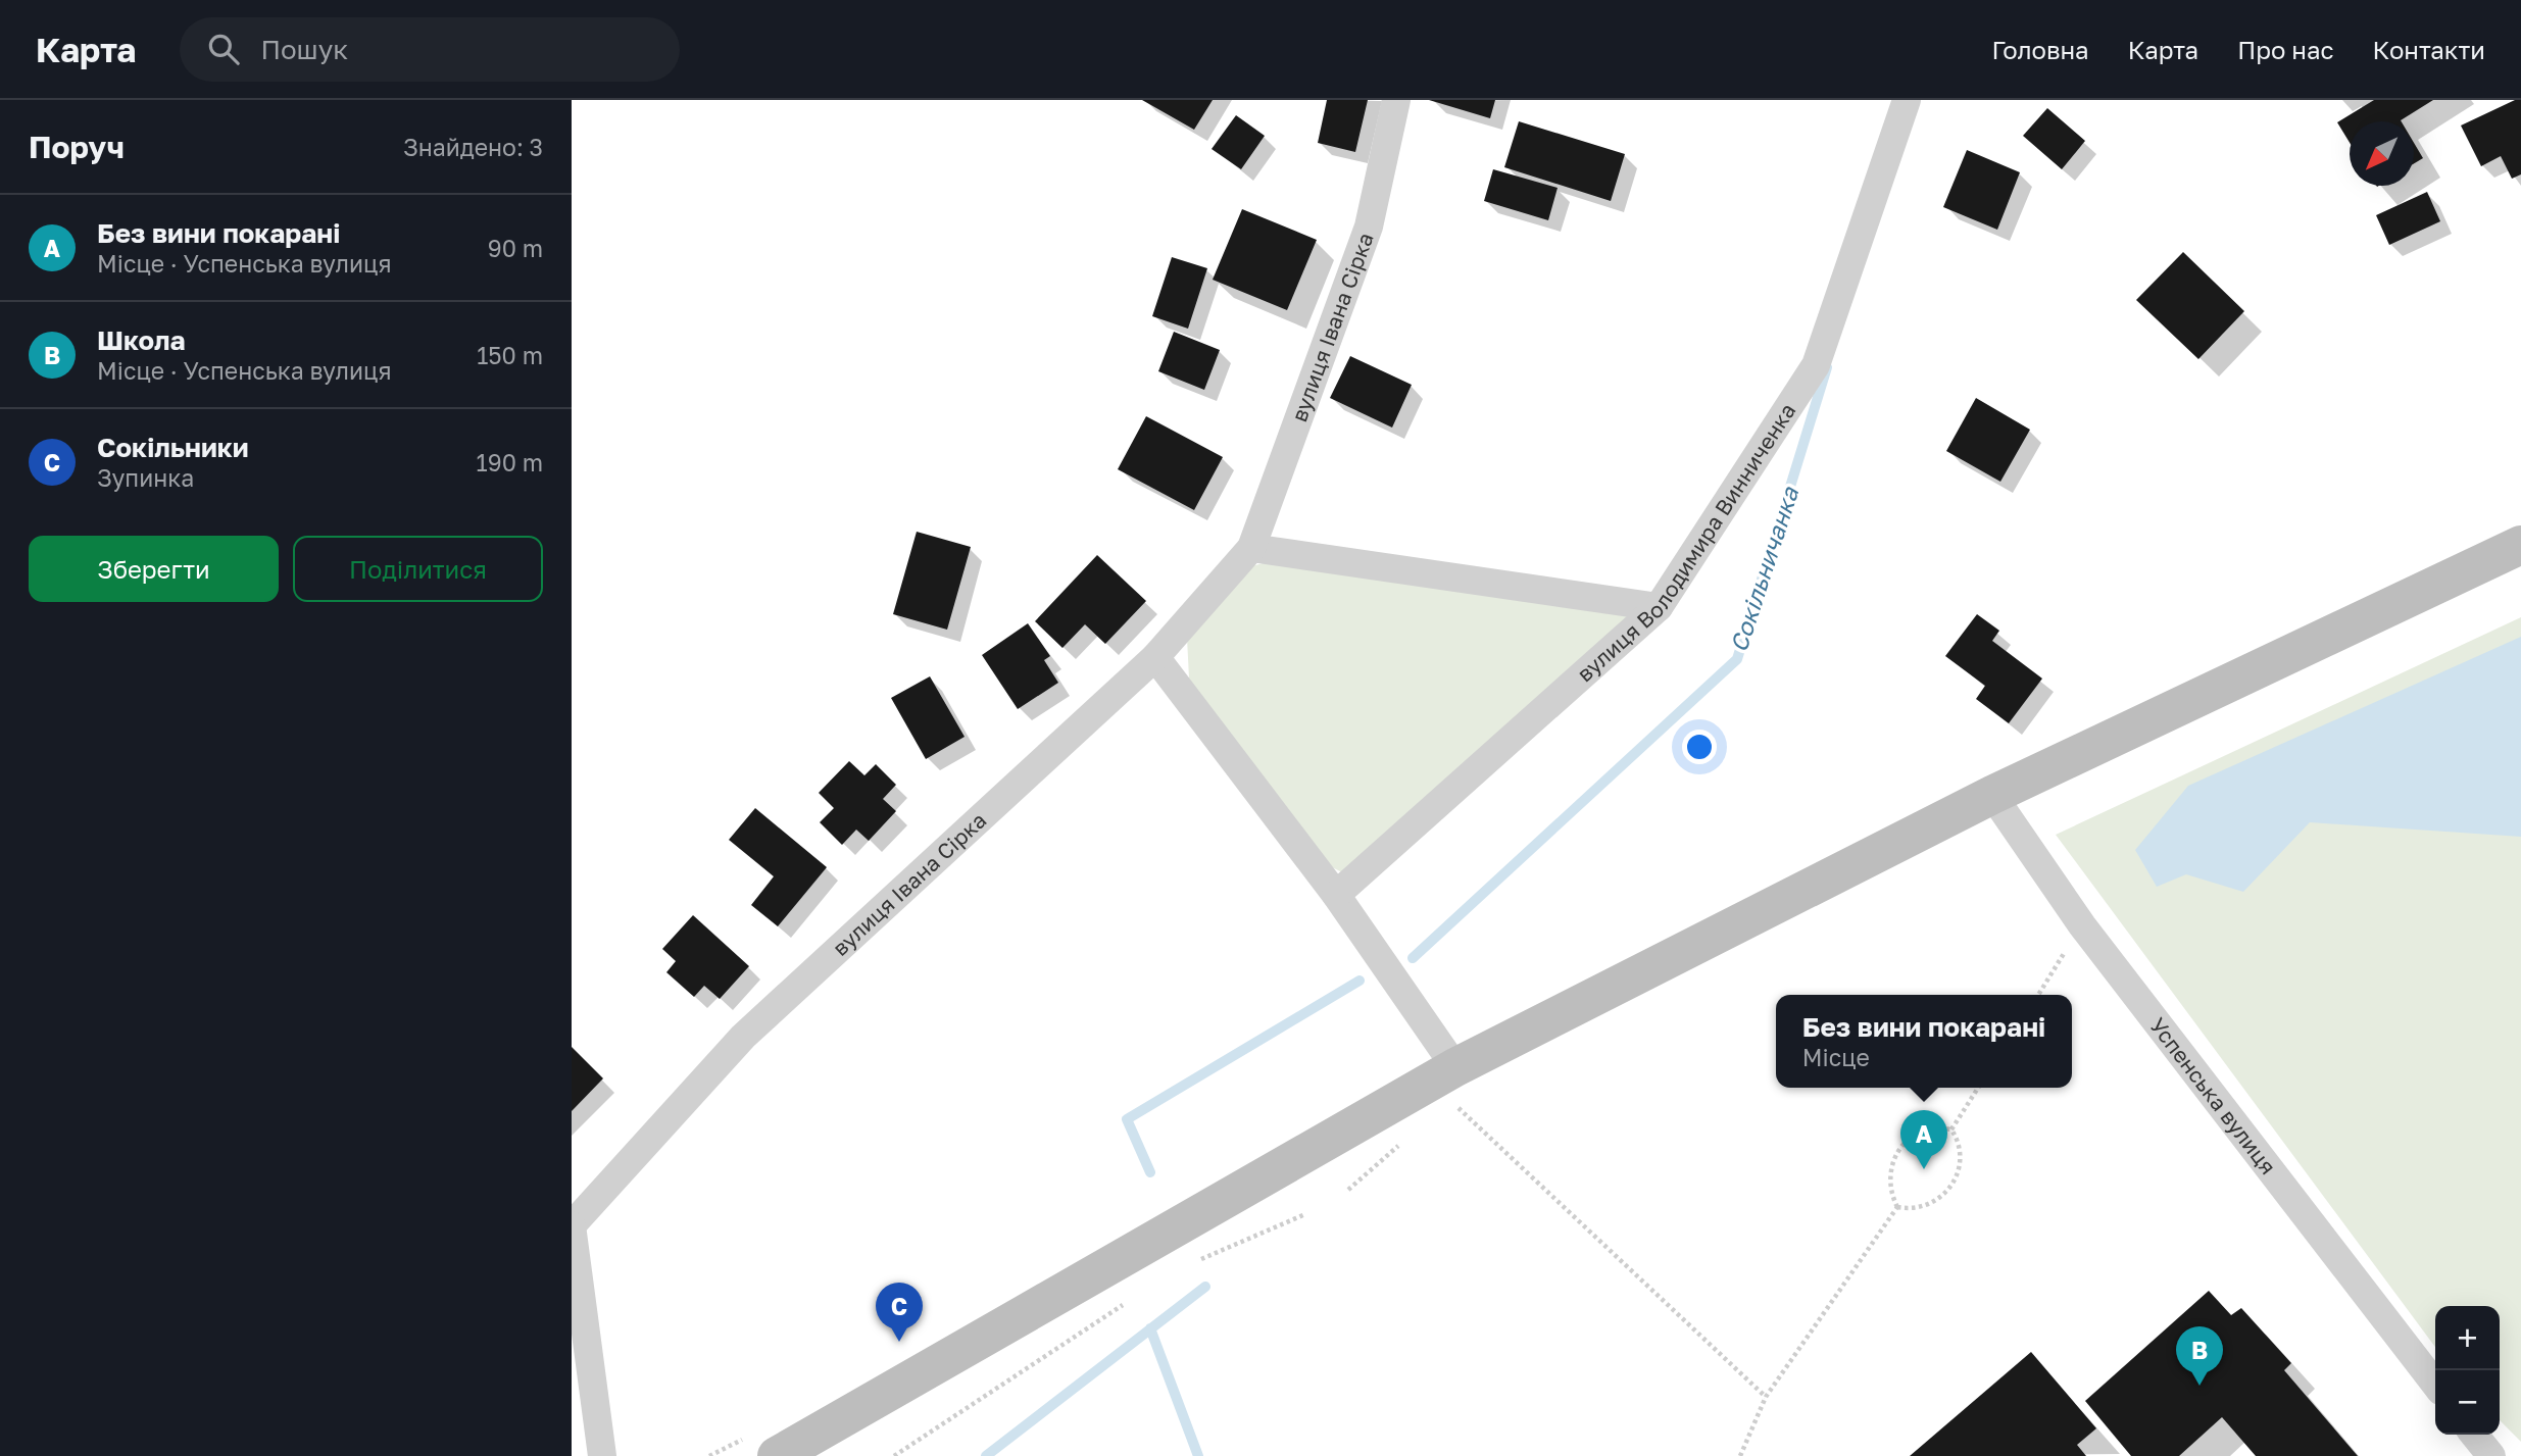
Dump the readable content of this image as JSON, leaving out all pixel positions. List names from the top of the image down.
{
  "streets": {
    "street": ["вулиця Івана Сірка", "вулиця Володимира Винниченка", "Успенська вулиця"]
  },
  "water": ["Сокільничанка"],
  "north": "bottom left",
  "page": {
    "header": "Карта",
    "search": "Пошук",
    "nav": [
      "Головна",
      "Карта",
      "Про нас",
      "Контакти"
    ],
    "heading": ["Поруч", "Знайдено: 3"],
    "list": [
      {
        "mark": "A",
        "name": "Без вини покарані",
        "note": "Місце · Успенська вулиця",
        "value": "90 m"
      },
      {
        "mark": "B",
        "name": "Школа",
        "note": "Місце · Успенська вулиця",
        "value": "150 m"
      },
      {
        "mark": "C",
        "name": "Сокільники",
        "note": "Зупинка",
        "value": "190 m"
      }
    ],
    "buttons": ["Зберегти", "Поділитися"],
    "popup": ["Без вини покарані", "Місце"],
    "pins": ["A", "C", "B"],
    "map_buttons": ["+", "−"]
  }
}
